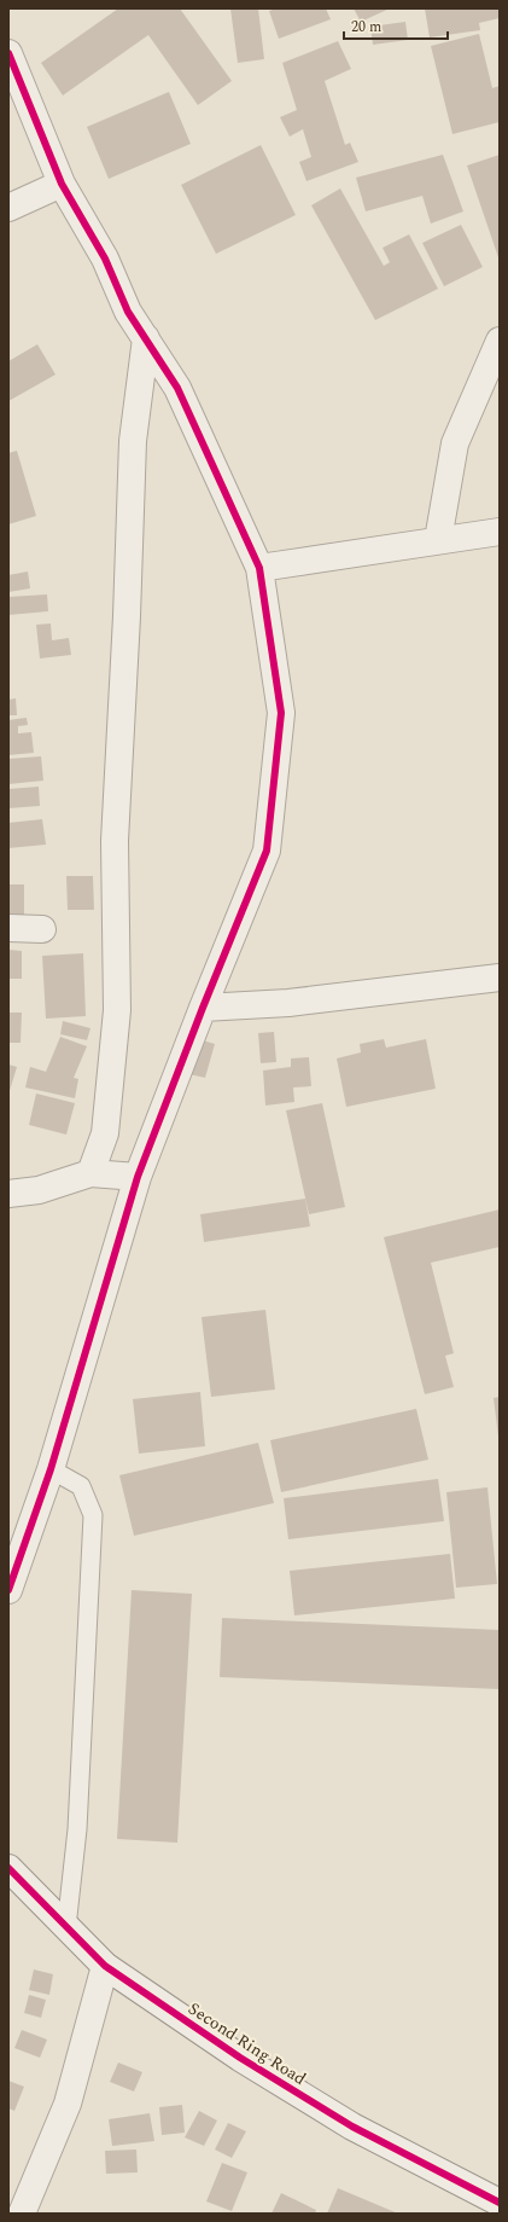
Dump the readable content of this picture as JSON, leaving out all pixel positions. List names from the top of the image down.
{
  "streets": {
    "street": ["Second Ring Road"]
  },
  "scale_bar": "20 m"
}
